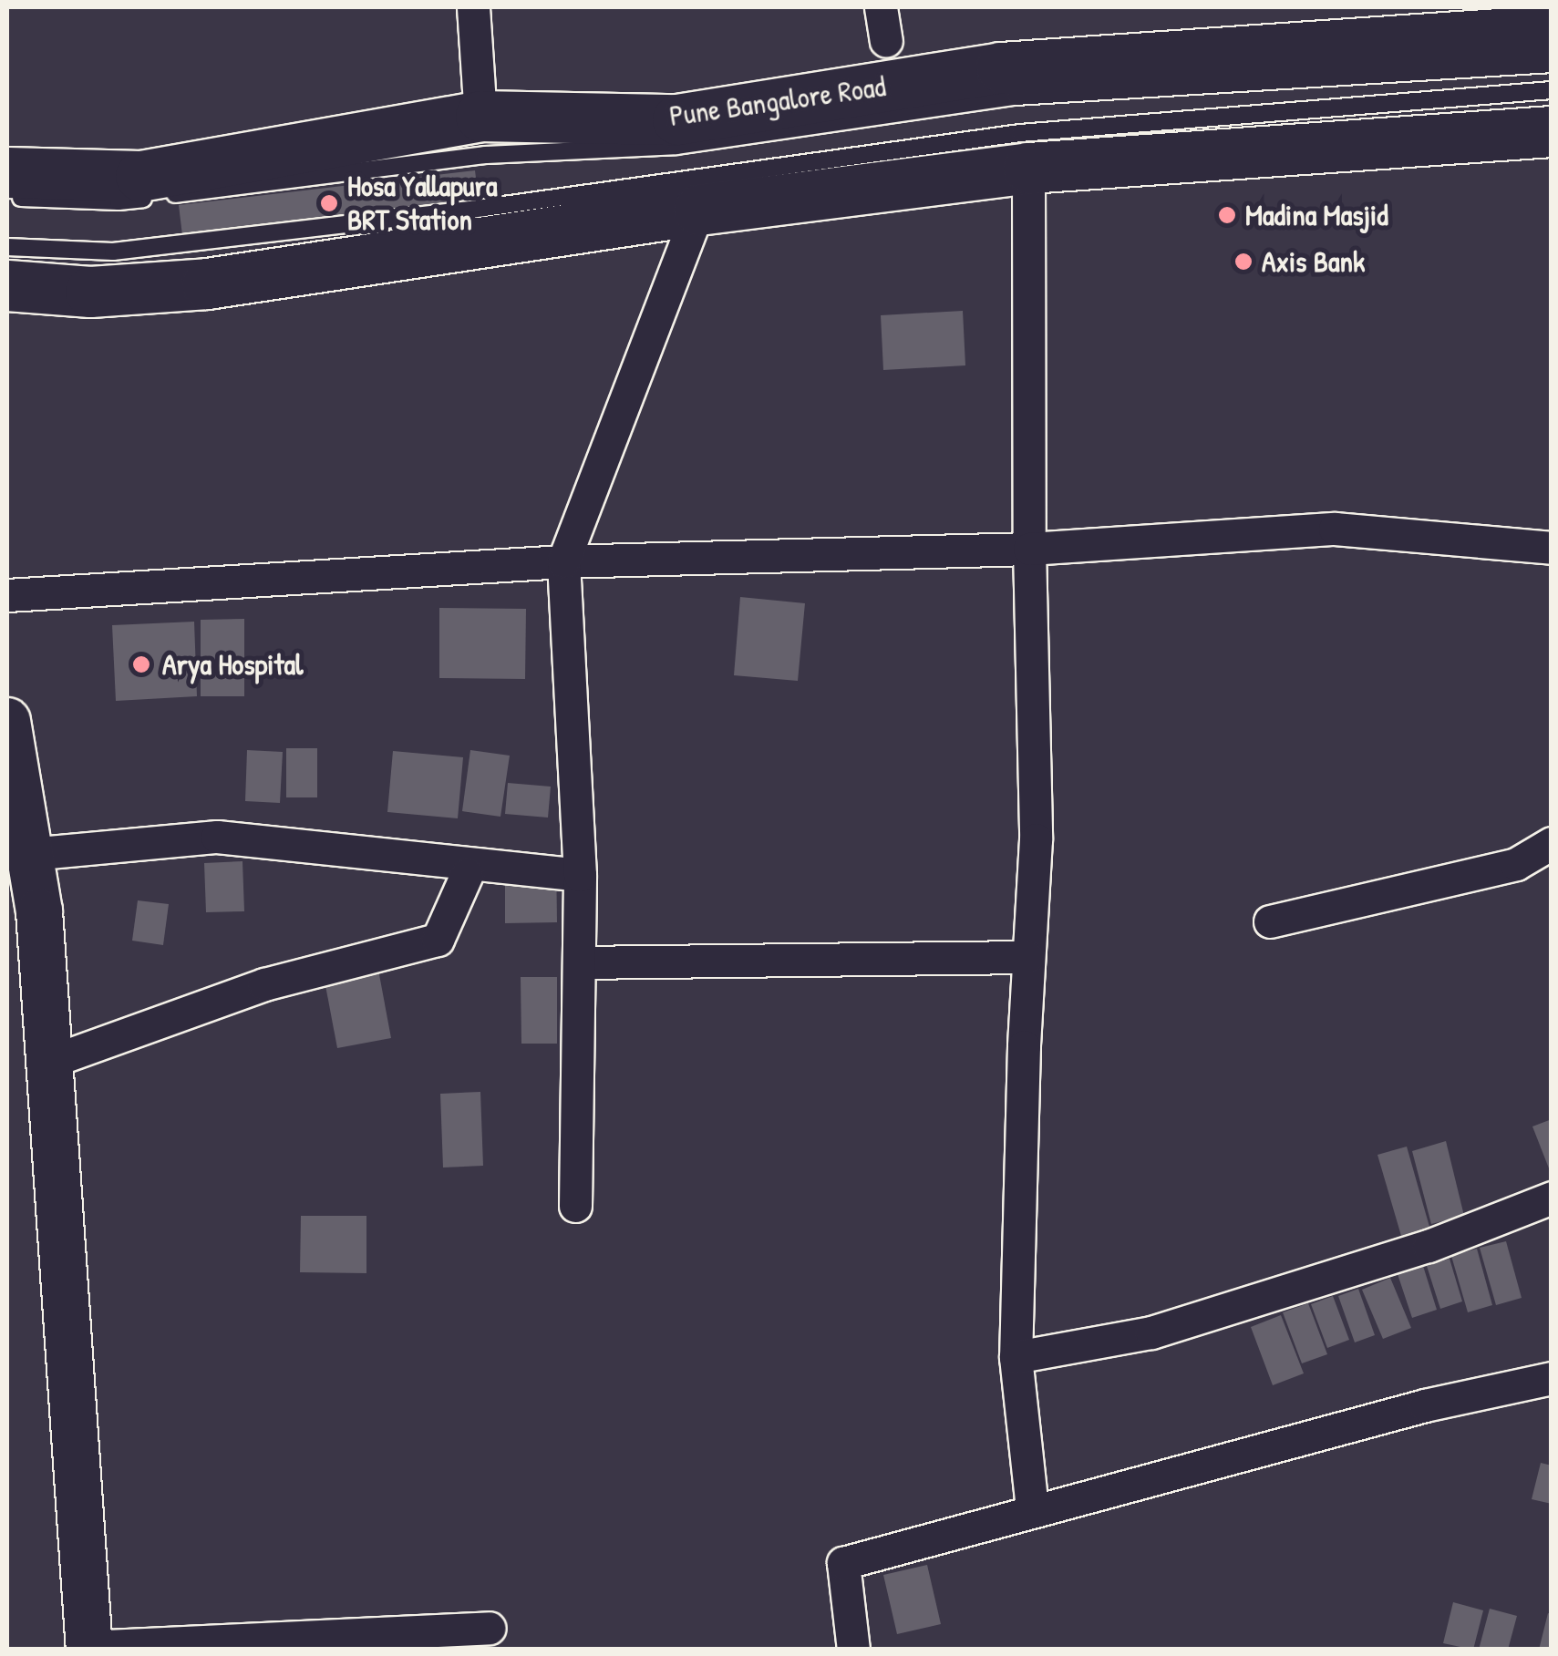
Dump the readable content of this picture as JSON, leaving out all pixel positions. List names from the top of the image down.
{
  "streets": {
    "main road": ["Pune Bangalore Road"]
  },
  "places": [
    "Hosa Yallapura BRT Station",
    "Madina Masjid",
    "Axis Bank",
    "Arya Hospital"
  ]
}
